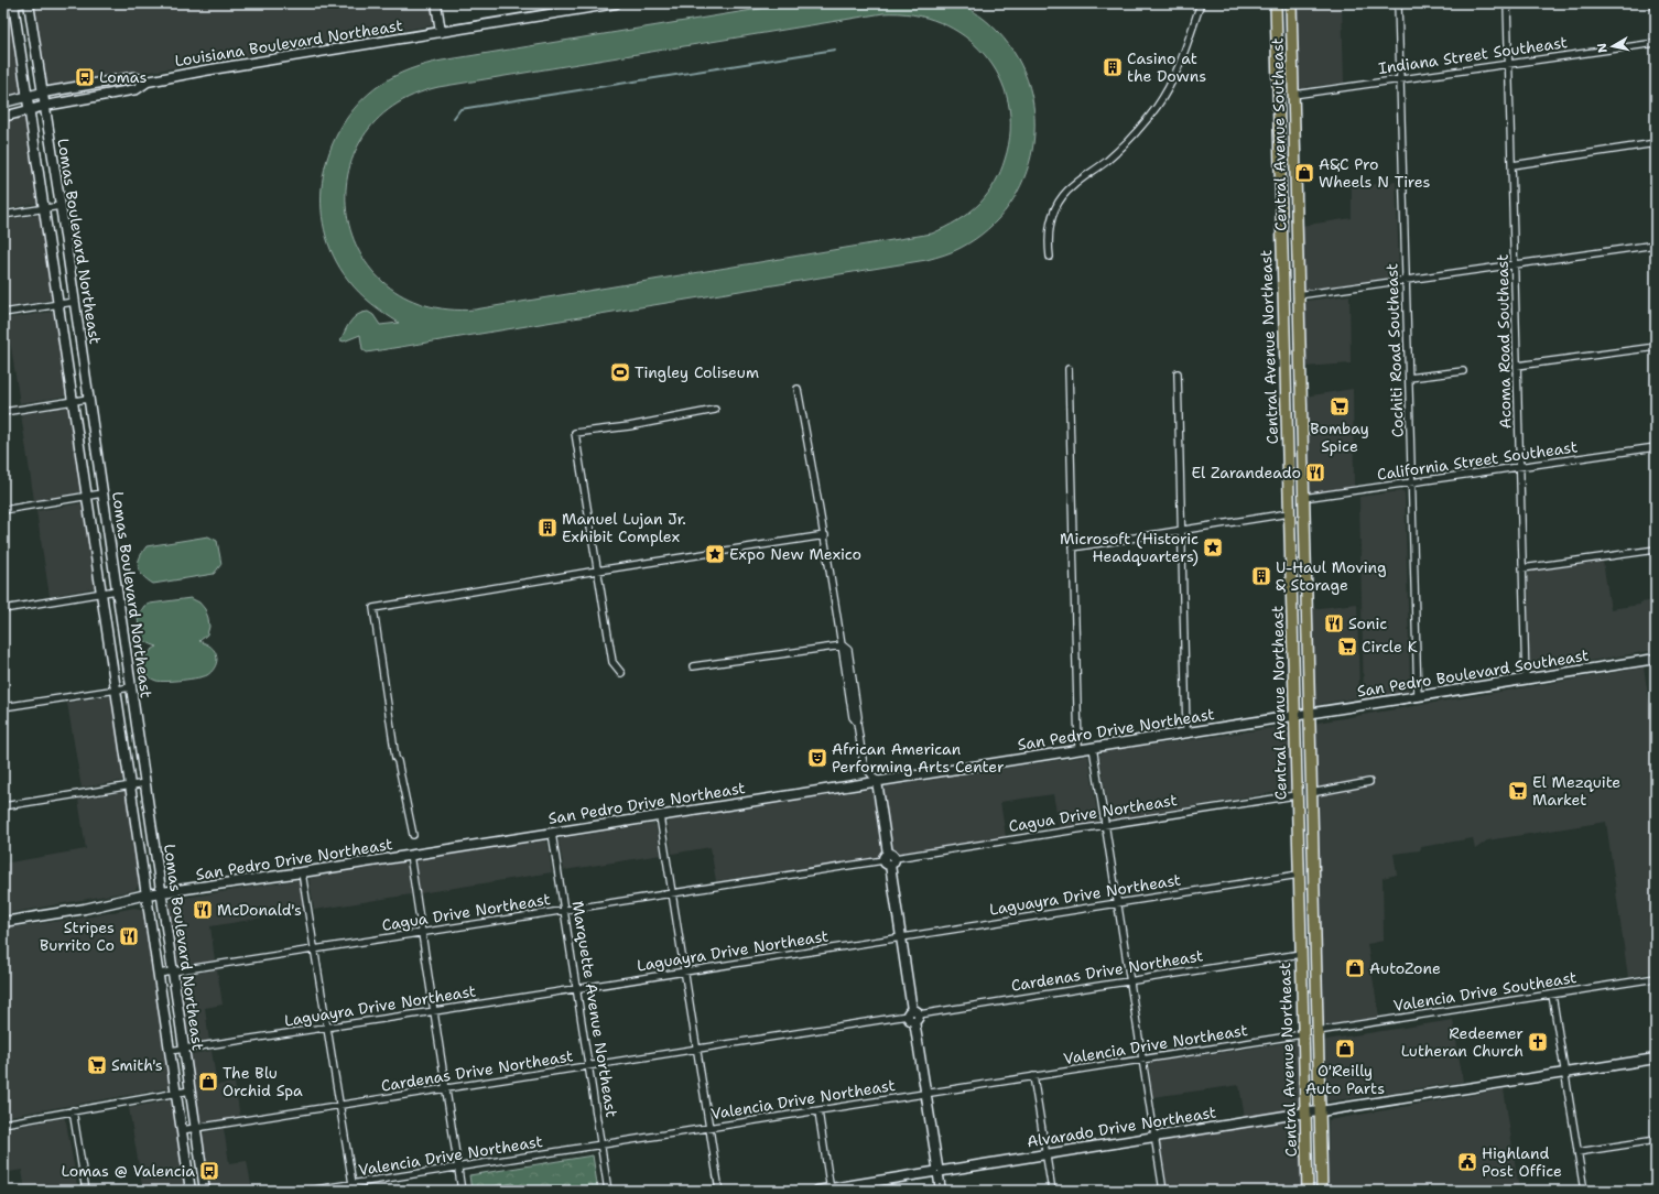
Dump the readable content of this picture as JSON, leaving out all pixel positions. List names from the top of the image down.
{
  "streets": {
    "main road": [
      "Louisiana Boulevard Northeast",
      "Central Avenue Southeast",
      "Lomas Boulevard Northeast",
      "Central Avenue Northeast",
      "San Pedro Boulevard Southeast",
      "San Pedro Drive Northeast",
      "Alvarado Drive Northeast"
    ],
    "street": [
      "Indiana Street Southeast",
      "Acoma Road Southeast",
      "Cochiti Road Southeast",
      "California Street Southeast",
      "Cagua Drive Northeast",
      "Laguayra Drive Northeast",
      "Cardenas Drive Northeast",
      "Valencia Drive Southeast",
      "Marquette Avenue Northeast",
      "Valencia Drive Northeast"
    ]
  },
  "crossings": [
    ["Louisiana Boulevard Northeast", "Lomas Boulevard Northeast"],
    ["Indiana Street Southeast", "Central Avenue Southeast"],
    ["Indiana Street Southeast", "Acoma Road Southeast"],
    ["Indiana Street Southeast", "Cochiti Road Southeast"],
    ["Central Avenue Southeast", "California Street Southeast"],
    ["Central Avenue Southeast", "San Pedro Boulevard Southeast"],
    ["Central Avenue Southeast", "Valencia Drive Southeast"],
    ["Central Avenue Southeast", "Alvarado Drive Northeast"],
    ["Lomas Boulevard Northeast", "San Pedro Drive Northeast"],
    ["Lomas Boulevard Northeast", "Cagua Drive Northeast"],
    ["Lomas Boulevard Northeast", "Laguayra Drive Northeast"],
    ["Lomas Boulevard Northeast", "Cardenas Drive Northeast"],
    ["Acoma Road Southeast", "California Street Southeast"],
    ["Acoma Road Southeast", "San Pedro Boulevard Southeast"],
    ["Central Avenue Northeast", "San Pedro Boulevard Southeast"],
    ["Central Avenue Northeast", "San Pedro Drive Northeast"],
    ["Central Avenue Northeast", "Cagua Drive Northeast"],
    ["Central Avenue Northeast", "Laguayra Drive Northeast"],
    ["Central Avenue Northeast", "Cardenas Drive Northeast"],
    ["Central Avenue Northeast", "Valencia Drive Northeast"],
    ["Central Avenue Northeast", "Alvarado Drive Northeast"],
    ["Cochiti Road Southeast", "California Street Southeast"],
    ["Cochiti Road Southeast", "San Pedro Boulevard Southeast"],
    ["San Pedro Boulevard Southeast", "San Pedro Drive Northeast"],
    ["San Pedro Drive Northeast", "Marquette Avenue Northeast"],
    ["Cagua Drive Northeast", "Marquette Avenue Northeast"],
    ["Laguayra Drive Northeast", "Marquette Avenue Northeast"],
    ["Cardenas Drive Northeast", "Marquette Avenue Northeast"],
    ["Marquette Avenue Northeast", "Valencia Drive Northeast"]
  ],
  "places": {
    "building": ["Casino at the Downs", "Manuel Lujan Jr. Exhibit Complex", "U-Haul Moving & Storage"],
    "bus stop": ["Lomas", "Lomas @ Valencia"],
    "shop": [
      "A&C Pro Wheels N Tires",
      "AutoZone",
      "O'Reilly Auto Parts",
      "The Blu Orchid Spa"
    ],
    "sports": ["Tingley Coliseum"],
    "supermarket": [
      "Bombay Spice",
      "Circle K",
      "El Mezquite Market",
      "Smith's"
    ],
    "restaurant": [
      "El Zarandeado",
      "Sonic",
      "McDonald's",
      "Stripes Burrito Co"
    ],
    "place": ["Microsoft (Historic Headquarters)", "Expo New Mexico"],
    "theatre": ["African American Performing Arts Center"],
    "church": ["Redeemer Lutheran Church"],
    "public building": ["Highland Post Office"]
  },
  "north": "left"
}
